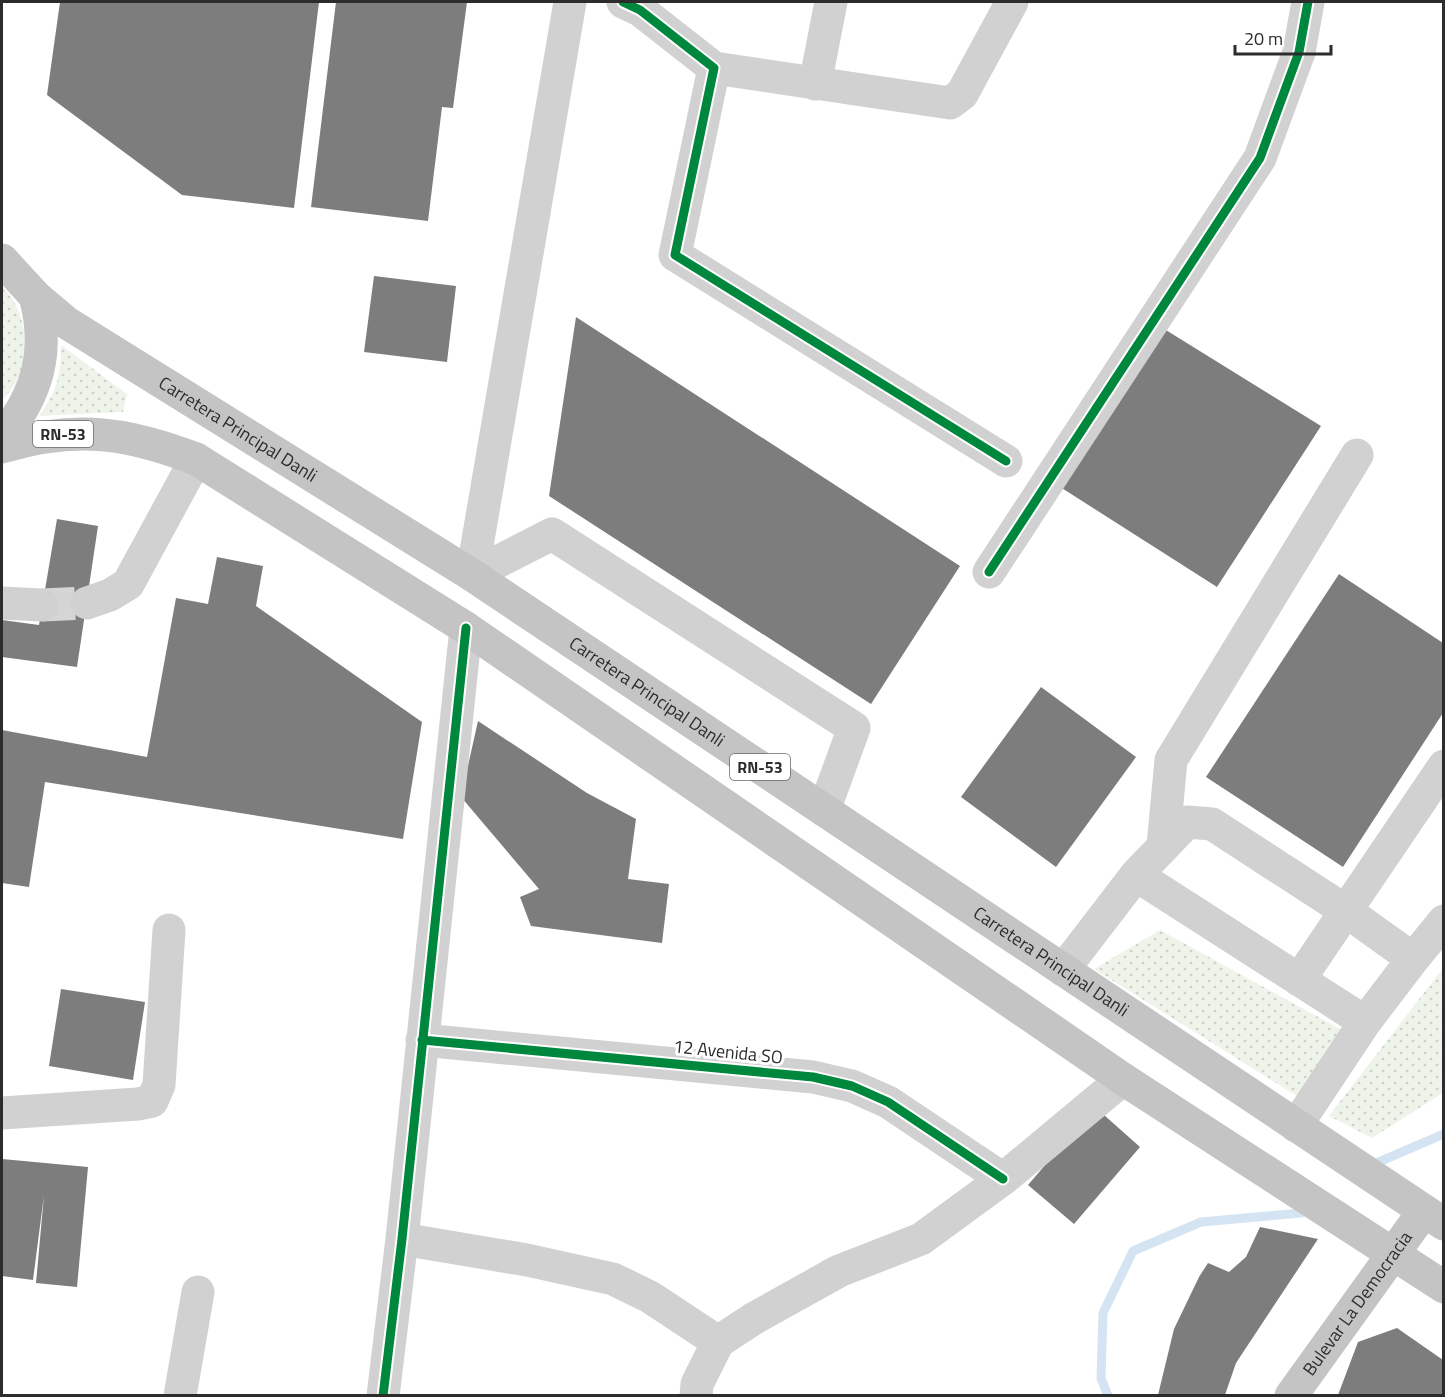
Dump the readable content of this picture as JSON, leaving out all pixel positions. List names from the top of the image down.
{
  "streets": {
    "main road": ["Carretera Principal Danli", "RN-53", "Bulevar La Democracia"],
    "street": ["12 Avenida SO"]
  },
  "crossings": [
    ["Carretera Principal Danli", "Bulevar La Democracia"],
    ["RN-53", "Bulevar La Democracia"]
  ],
  "scale_bar": "20 m"
}
